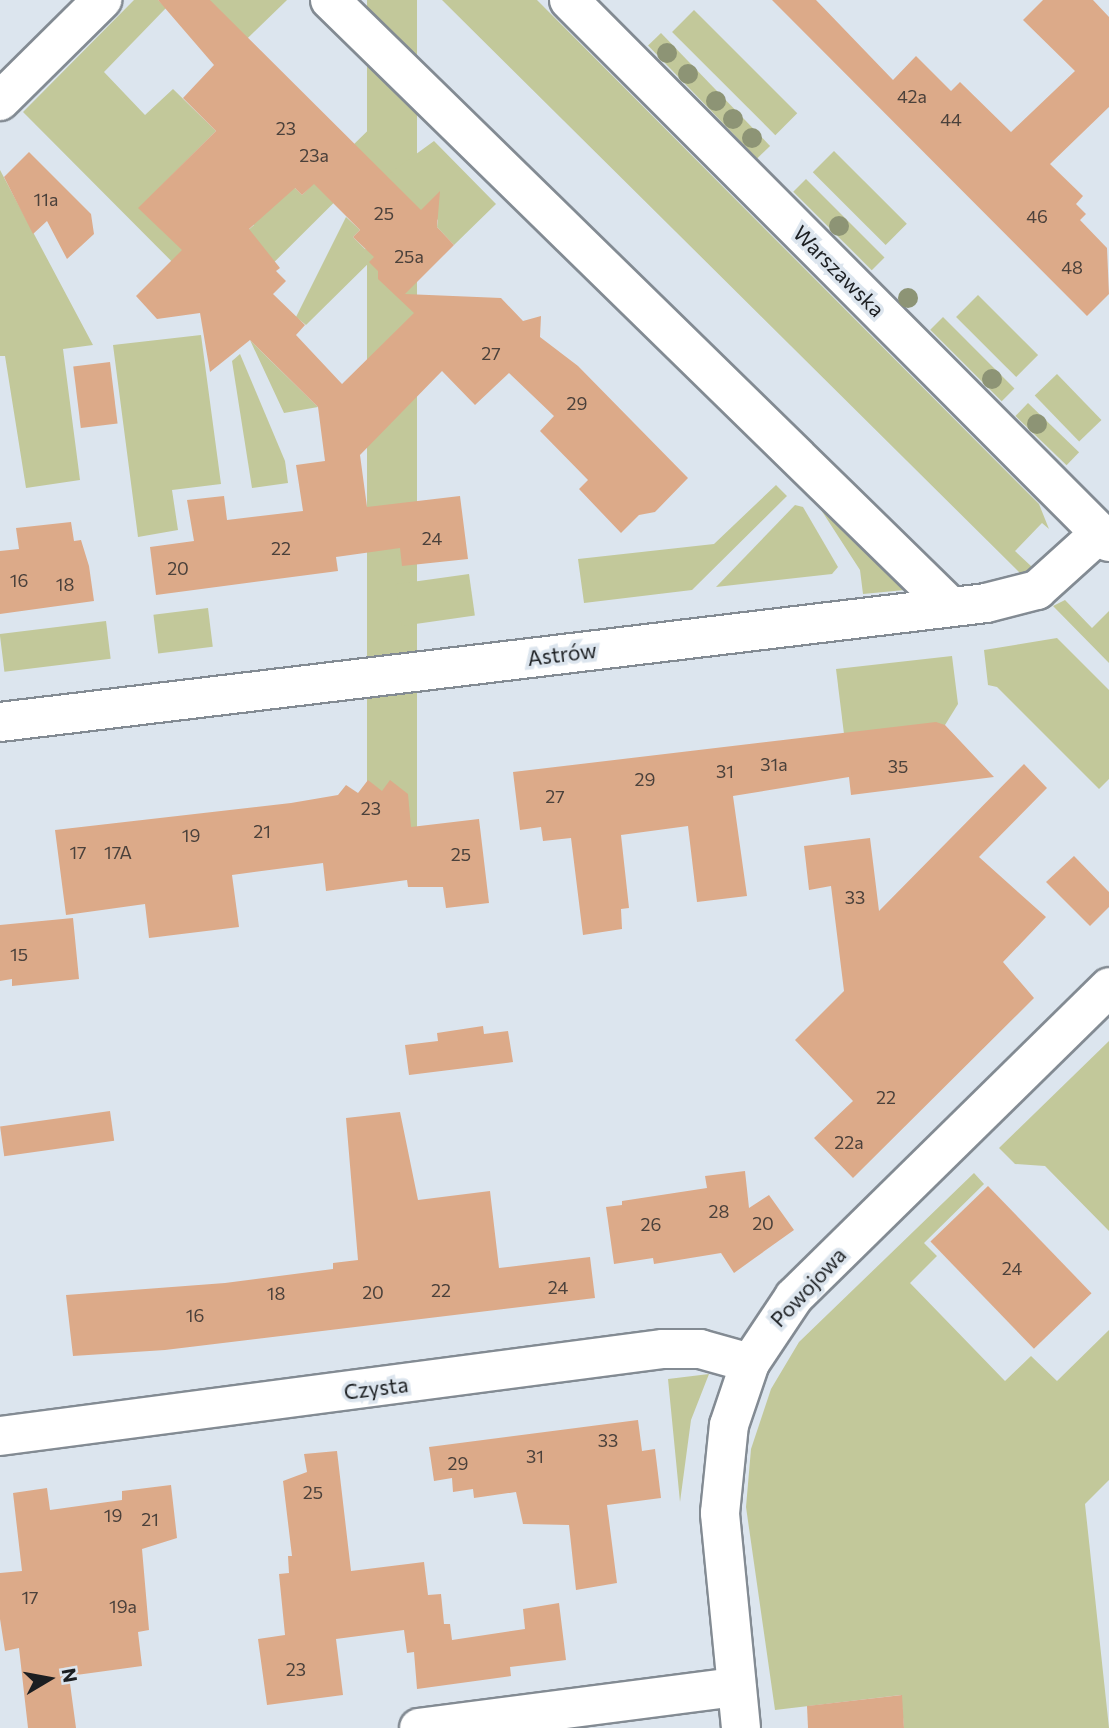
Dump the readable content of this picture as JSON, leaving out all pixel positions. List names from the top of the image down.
{
  "streets": {
    "street": [
      "Warszawska",
      "Astrów",
      "Powojowa",
      "Czysta"
    ]
  },
  "crossings": [
    ["Warszawska", "Astrów"],
    ["Powojowa", "Czysta"]
  ],
  "house_numbers": [
    "42a",
    "44",
    "23",
    "23a",
    "11a",
    "25",
    "46",
    "25a",
    "48",
    "27",
    "29",
    "24",
    "22",
    "20",
    "16",
    "18",
    "31a",
    "35",
    "31",
    "29",
    "27",
    "23",
    "21",
    "19",
    "17",
    "17A",
    "25",
    "33",
    "15",
    "22",
    "22a",
    "28",
    "20",
    "26",
    "24",
    "24",
    "22",
    "20",
    "18",
    "16",
    "33",
    "31",
    "29",
    "25",
    "19",
    "21",
    "17",
    "19a",
    "23"
  ],
  "north": "right"
}
